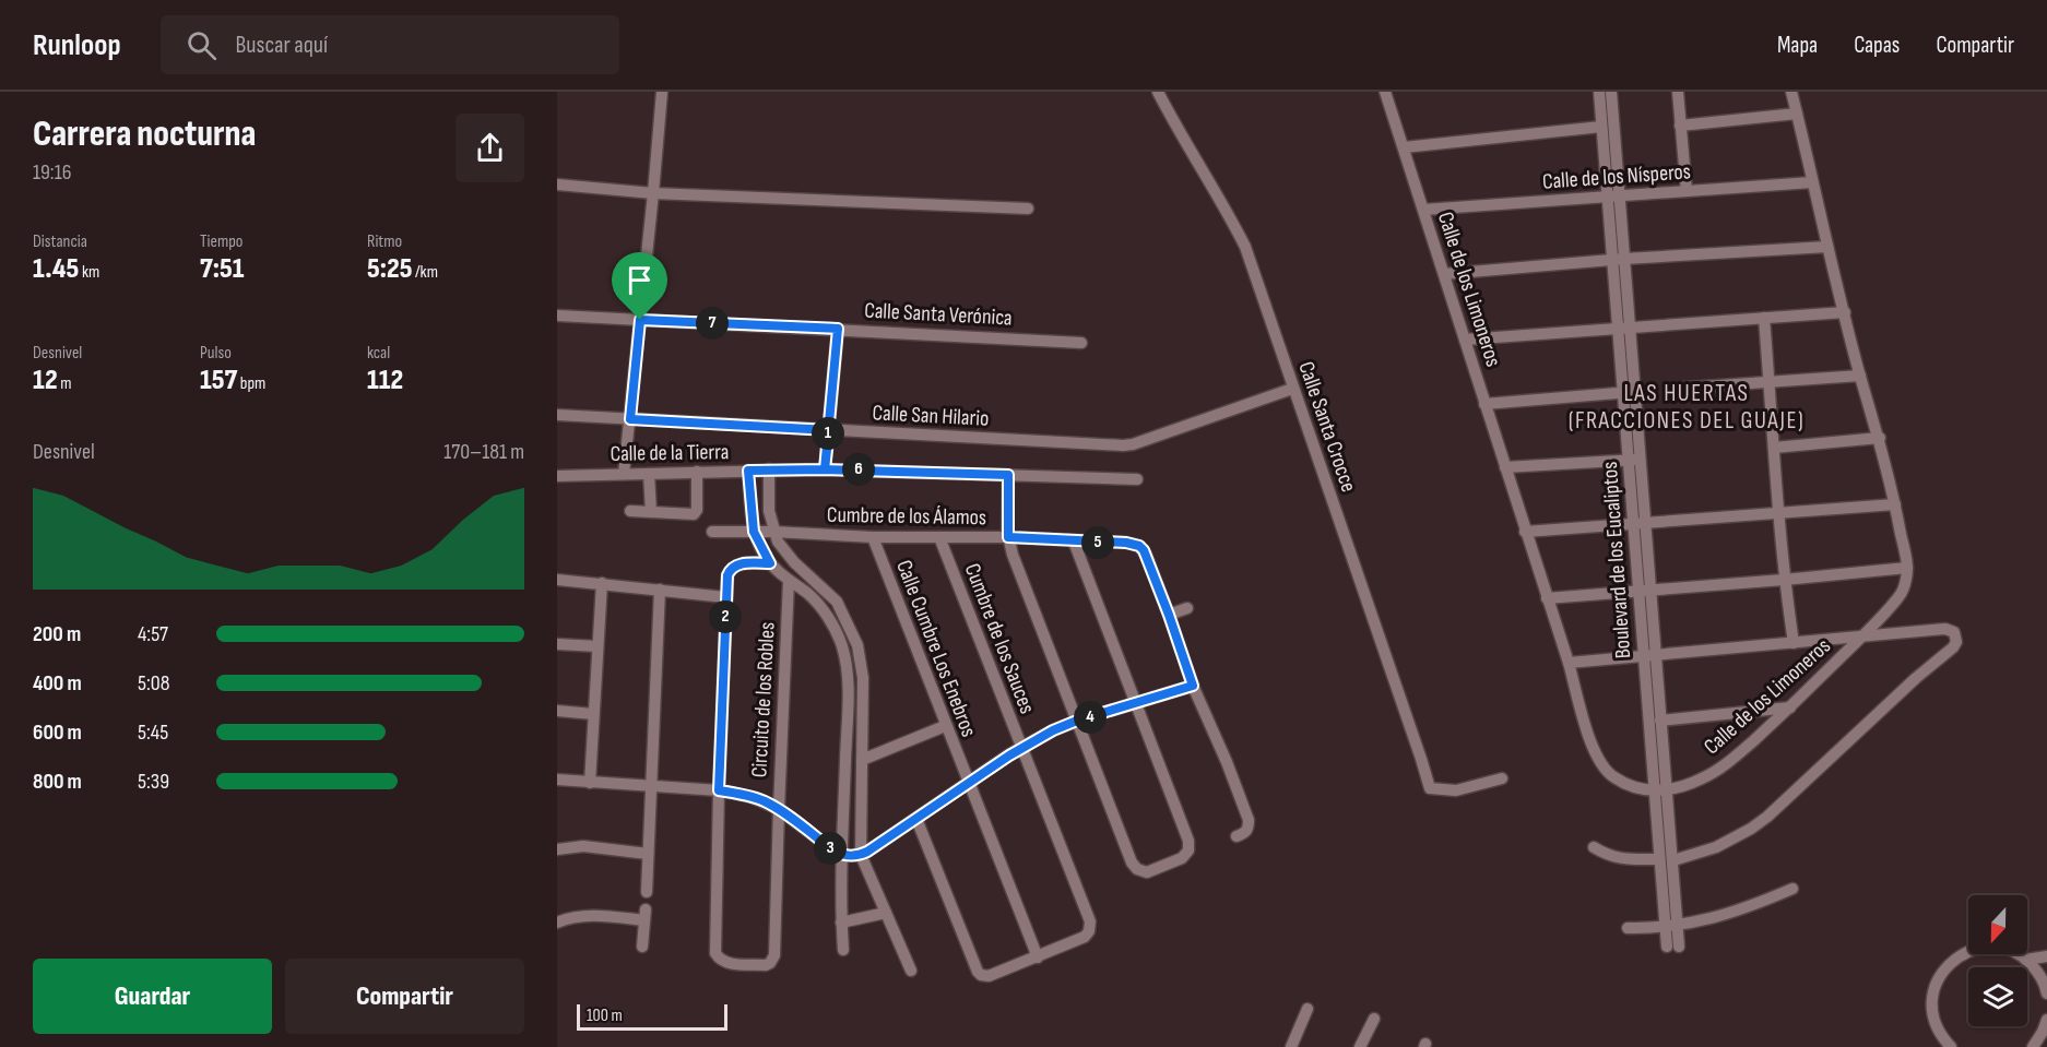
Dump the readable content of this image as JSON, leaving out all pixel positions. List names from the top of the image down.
{
  "streets": {
    "street": [
      "Calle de los Nísperos",
      "Calle de los Limoneros",
      "Calle Santa Verónica",
      "Calle San Hilario",
      "Calle Santa Crocce",
      "Calle de la Tierra",
      "Cumbre de los Álamos",
      "Boulevard de los Eucaliptos",
      "Cumbre de los Sauces",
      "Calle Cumbre Los Enebros",
      "Circuito de los Robles"
    ]
  },
  "crossings": [
    ["Calle de los Nísperos", "Calle de los Limoneros"],
    ["Calle de los Nísperos", "Boulevard de los Eucaliptos"],
    ["Calle de los Limoneros", "Boulevard de los Eucaliptos"],
    ["Calle San Hilario", "Calle Santa Crocce"],
    ["Cumbre de los Álamos", "Cumbre de los Sauces"],
    ["Cumbre de los Álamos", "Calle Cumbre Los Enebros"],
    ["Cumbre de los Sauces", "Calle Cumbre Los Enebros"]
  ],
  "districts": ["LAS HUERTAS (FRACCIONES DEL GUAJE)"],
  "scale_bar": "100 m",
  "north": "bottom",
  "page": {
    "header": "Runloop",
    "search": "Buscar aquí",
    "nav": ["Mapa", "Capas", "Compartir"],
    "heading": ["Carrera nocturna", "19:16"],
    "stats": [
      ["Distancia", "1.45 km"],
      ["Tiempo", "7:51"],
      ["Ritmo", "5:25 /km"],
      ["Desnivel", "12 m"],
      ["Pulso", "157 bpm"],
      ["kcal", "112"]
    ],
    "pins": [
      "7",
      "1",
      "6",
      "5",
      "2",
      "4",
      "3"
    ],
    "chart": ["Desnivel", "170–181 m"],
    "list": [
      {
        "name": "200 m",
        "note": "4:57"
      },
      {
        "name": "400 m",
        "note": "5:08"
      },
      {
        "name": "600 m",
        "note": "5:45"
      },
      {
        "name": "800 m",
        "note": "5:39"
      }
    ],
    "buttons": ["Guardar", "Compartir"],
    "scale": "100 m"
  }
}
